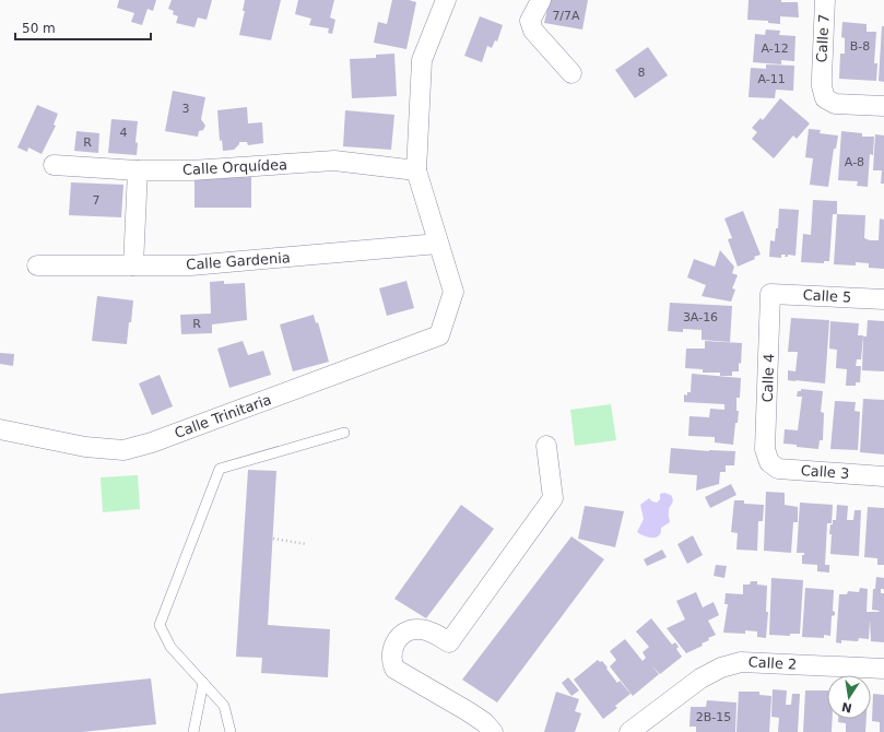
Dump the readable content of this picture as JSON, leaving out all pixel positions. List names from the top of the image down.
{
  "streets": {
    "street": [
      "Calle 7",
      "Calle Orquídea",
      "Calle Gardenia",
      "Calle 5",
      "Calle 4",
      "Calle Trinitaria",
      "Calle 3",
      "Calle 2"
    ]
  },
  "crossings": [
    ["Calle Gardenia", "Calle Trinitaria"],
    ["Calle 5", "Calle 4"],
    ["Calle 4", "Calle 3"]
  ],
  "house_numbers": [
    "7/7A",
    "B-8",
    "A-12",
    "8",
    "A-11",
    "3",
    "4",
    "R",
    "A-8",
    "7",
    "3A-16",
    "R",
    "2B-15"
  ],
  "scale_bar": "50 m",
  "north": "bottom"
}
